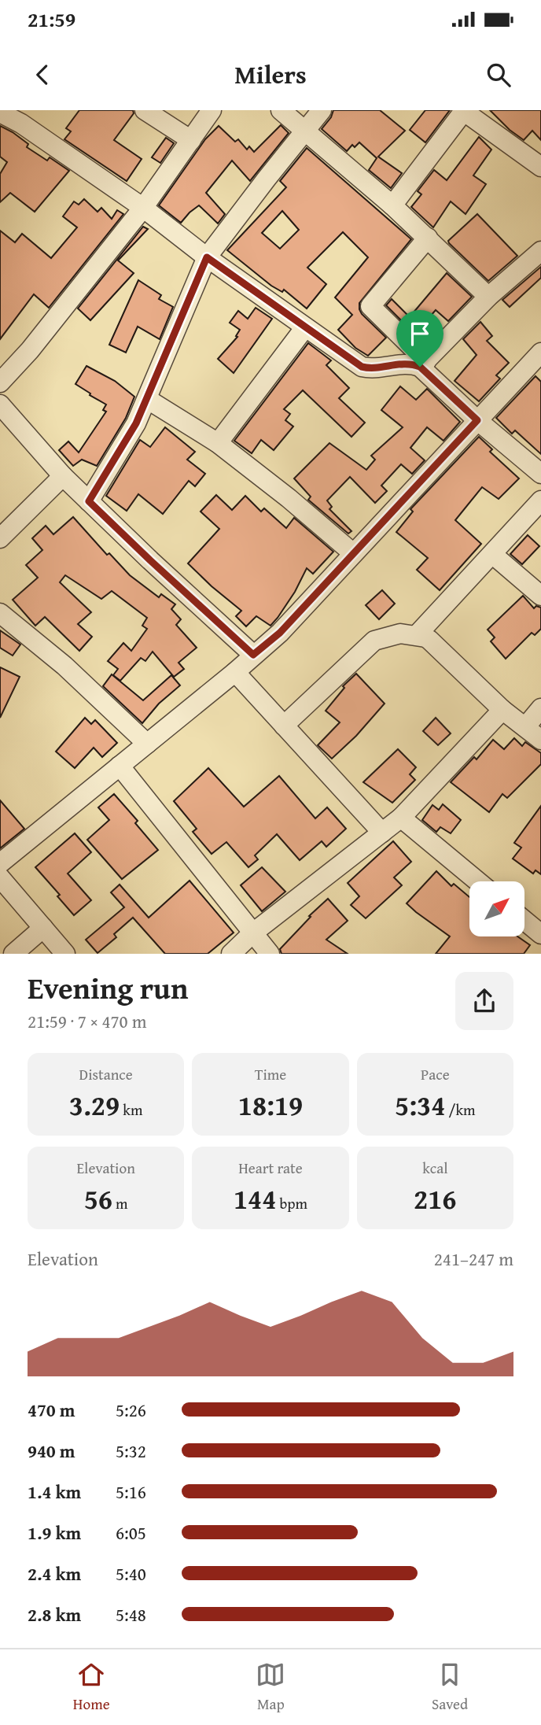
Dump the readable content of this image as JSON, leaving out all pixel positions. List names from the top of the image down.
{
  "north": "top right",
  "page": {
    "status": "21:59",
    "header": "Milers",
    "heading": ["Evening run", "21:59 · 7 × 470 m"],
    "stats": [
      ["Distance", "3.29 km"],
      ["Time", "18:19"],
      ["Pace", "5:34 /km"],
      ["Elevation", "56 m"],
      ["Heart rate", "144 bpm"],
      ["kcal", "216"]
    ],
    "chart": ["Elevation", "241–247 m"],
    "list": [
      {
        "name": "470 m",
        "note": "5:26"
      },
      {
        "name": "940 m",
        "note": "5:32"
      },
      {
        "name": "1.4 km",
        "note": "5:16"
      },
      {
        "name": "1.9 km",
        "note": "6:05"
      },
      {
        "name": "2.4 km",
        "note": "5:40"
      },
      {
        "name": "2.8 km",
        "note": "5:48"
      }
    ],
    "tabs": ["Home", "Map", "Saved"]
  }
}
